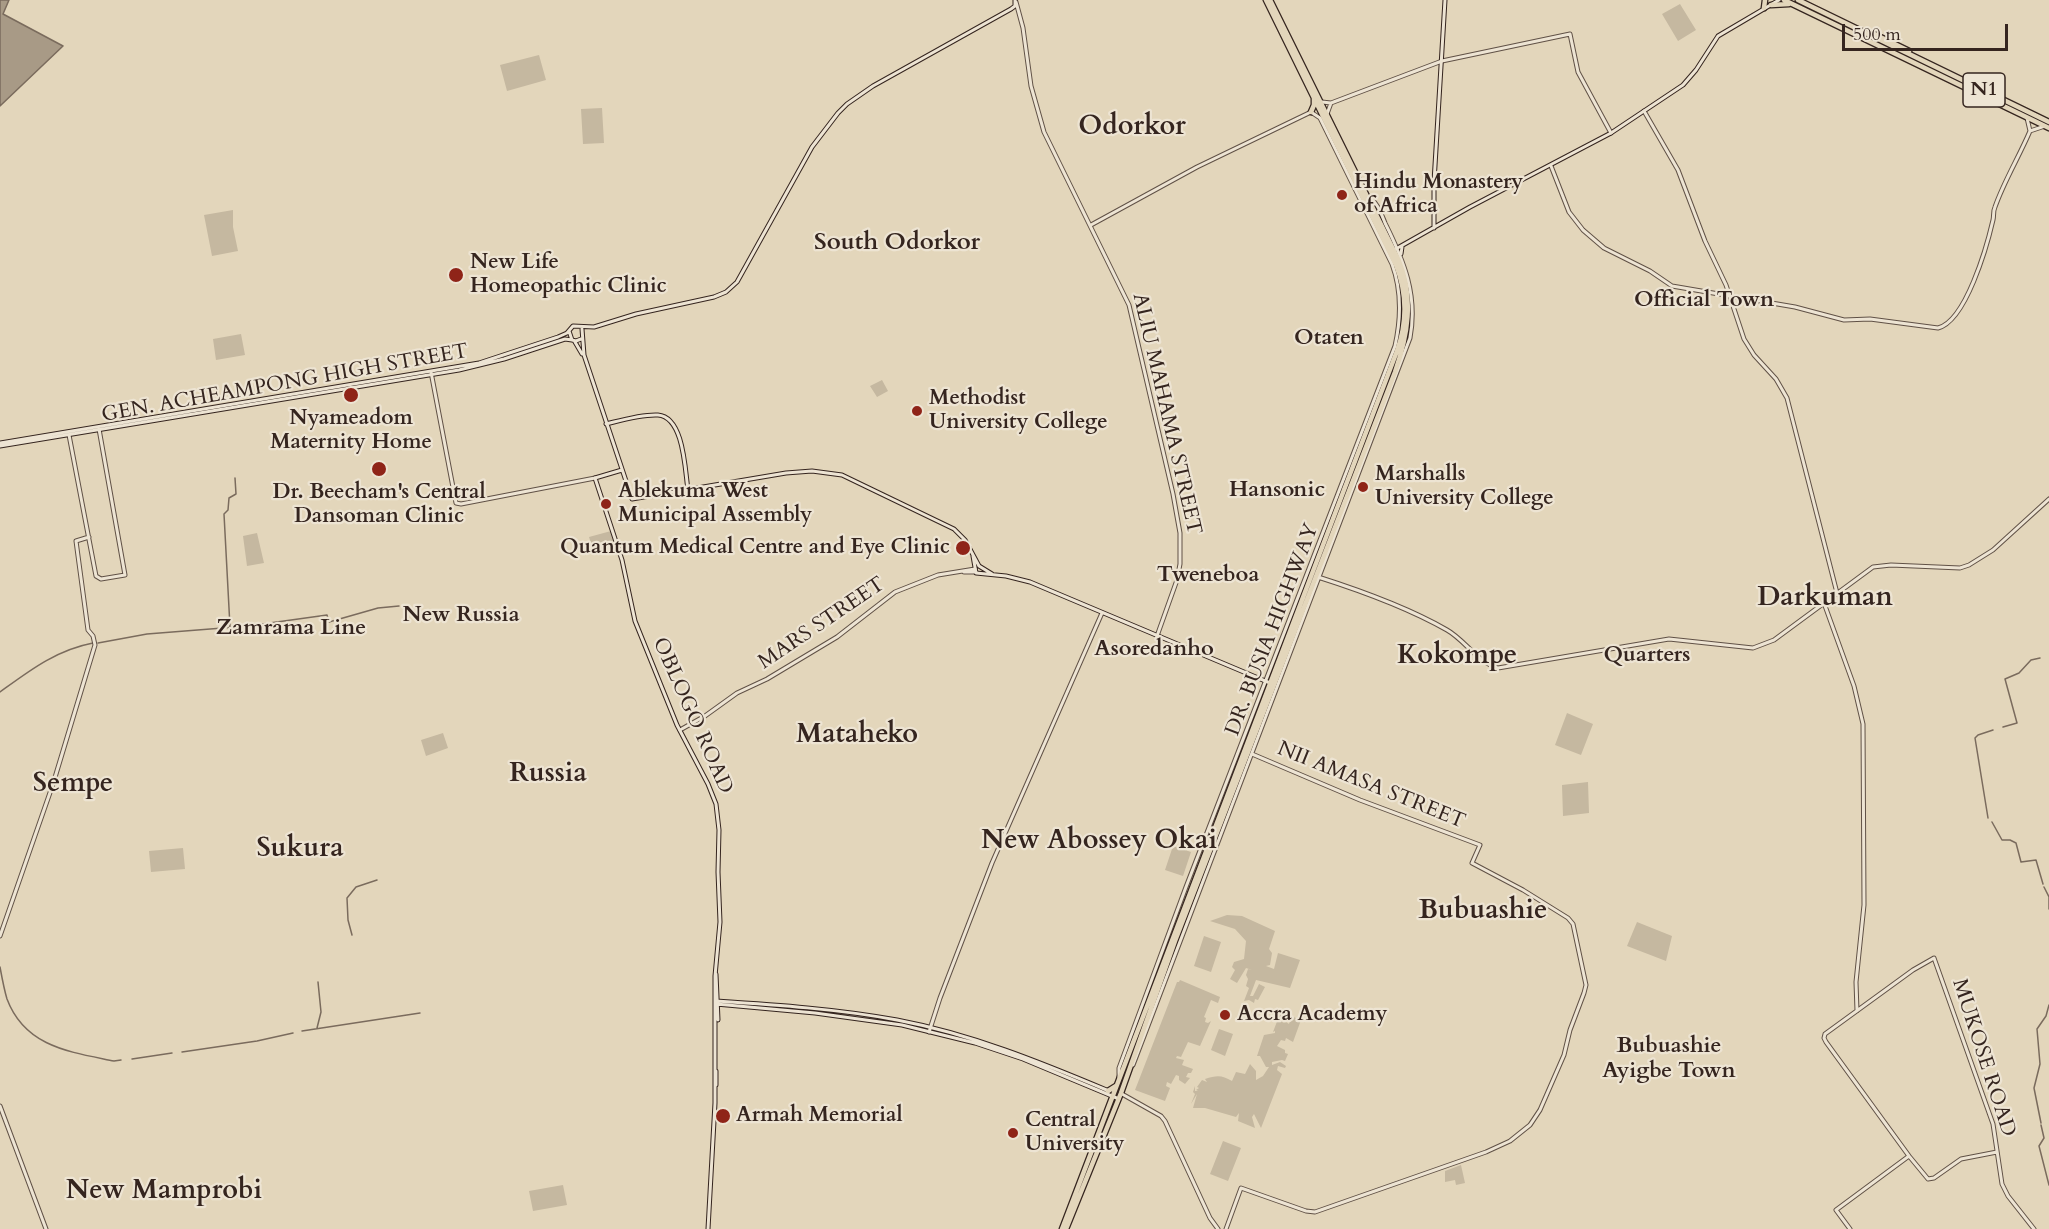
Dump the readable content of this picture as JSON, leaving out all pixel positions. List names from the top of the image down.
{
  "streets": {
    "highway": ["N1", "DR. BUSIA HIGHWAY"],
    "street": [
      "GEN. ACHEAMPONG HIGH STREET",
      "ALIU MAHAMA STREET",
      "MARS STREET",
      "OBLOGO ROAD",
      "NII AMASA STREET",
      "MUKOSE ROAD"
    ]
  },
  "crossings": [
    ["ALIU MAHAMA STREET", "MARS STREET"],
    ["MARS STREET", "DR. BUSIA HIGHWAY"],
    ["MARS STREET", "OBLOGO ROAD"],
    ["DR. BUSIA HIGHWAY", "NII AMASA STREET"]
  ],
  "districts": [
    "Odorkor",
    "South Odorkor",
    "Official Town",
    "Otaten",
    "Hansonic",
    "Tweneboa",
    "Darkuman",
    "New Russia",
    "Zamrama Line",
    "Asoredanho",
    "Quarters",
    "Kokompe",
    "Mataheko",
    "Russia",
    "Sempe",
    "New Abossey Okai",
    "Sukura",
    "Bubuashie",
    "Bubuashie Ayigbe Town",
    "New Mamprobi"
  ],
  "places": [
    "Hindu Monastery of Africa",
    "New Life Homeopathic Clinic",
    "Nyameadom Maternity Home",
    "Methodist University College",
    "Dr. Beecham's Central Dansoman Clinic",
    "Marshalls University College",
    "Ablekuma West Municipal Assembly",
    "Quantum Medical Centre and Eye Clinic",
    "Accra Academy",
    "Armah Memorial",
    "Central University"
  ],
  "scale_bar": "500 m"
}
